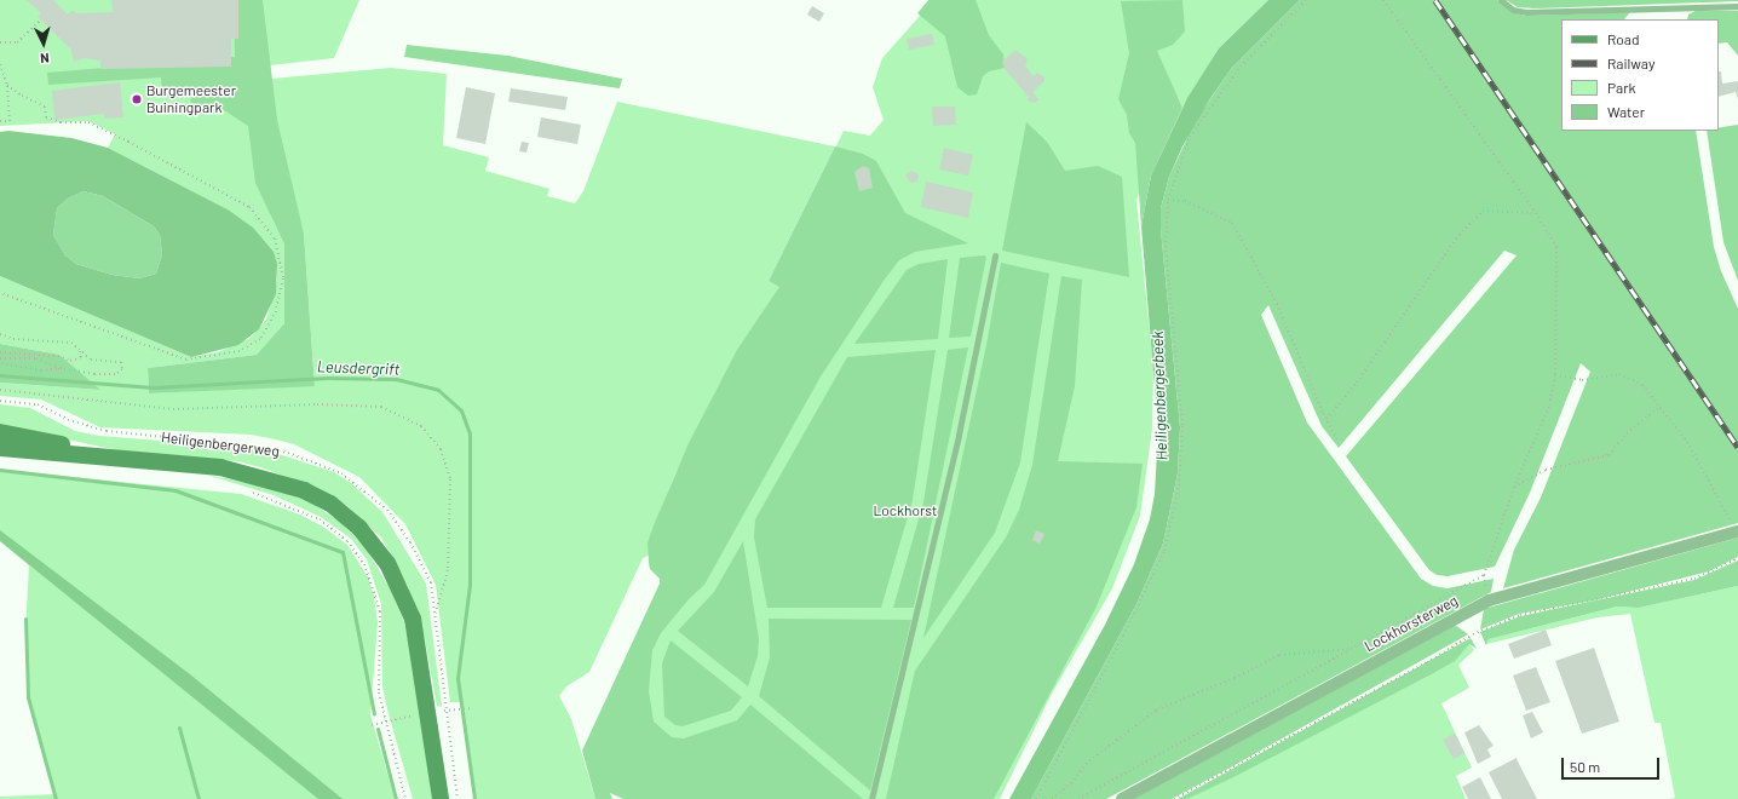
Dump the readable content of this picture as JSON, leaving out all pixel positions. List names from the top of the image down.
{
  "streets": {
    "main road": ["Heiligenbergerweg"],
    "street": ["Lockhorsterweg"]
  },
  "water": ["Leusdergrift", "Heiligenbergerbeek"],
  "parks": ["Lockhorst"],
  "places": ["Burgemeester Buiningpark"],
  "legend": [
    "Road",
    "Railway",
    "Park",
    "Water"
  ],
  "scale_bar": "50 m",
  "north": "bottom"
}
